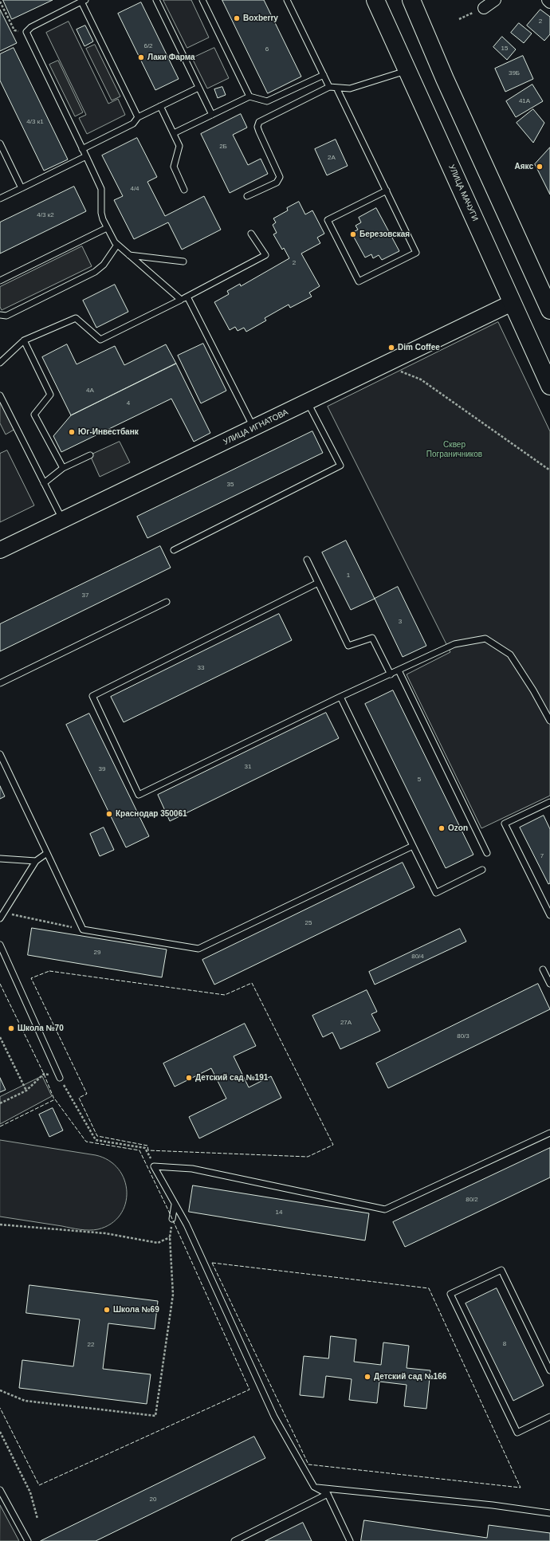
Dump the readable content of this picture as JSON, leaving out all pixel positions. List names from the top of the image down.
{
  "streets": {
    "main road": ["УЛИЦА МАЧУГИ"],
    "street": ["УЛИЦА ИГНАТОВА"]
  },
  "crossings": [
    ["УЛИЦА МАЧУГИ", "УЛИЦА ИГНАТОВА"]
  ],
  "parks": ["Сквер Пограничников"],
  "places": [
    "Boxberry",
    "Лаки Фарма",
    "Аякс",
    "Березовская",
    "Dim Coffee",
    "Юг-Инвестбанк",
    "Краснодар 350061",
    "Ozon",
    "Школа №70",
    "Детский сад №191",
    "Школа №69",
    "Детский сад №166"
  ],
  "house_numbers": [
    "2",
    "6/2",
    "15",
    "6",
    "39Б",
    "41А",
    "4/3 к1",
    "2Б",
    "2А",
    "4/4",
    "4/3 к2",
    "2",
    "4А",
    "4",
    "35",
    "1",
    "37",
    "3",
    "33",
    "31",
    "39",
    "5",
    "7",
    "25",
    "29",
    "80/4",
    "27А",
    "80/3",
    "80/2",
    "14",
    "8",
    "22",
    "20"
  ]
}
